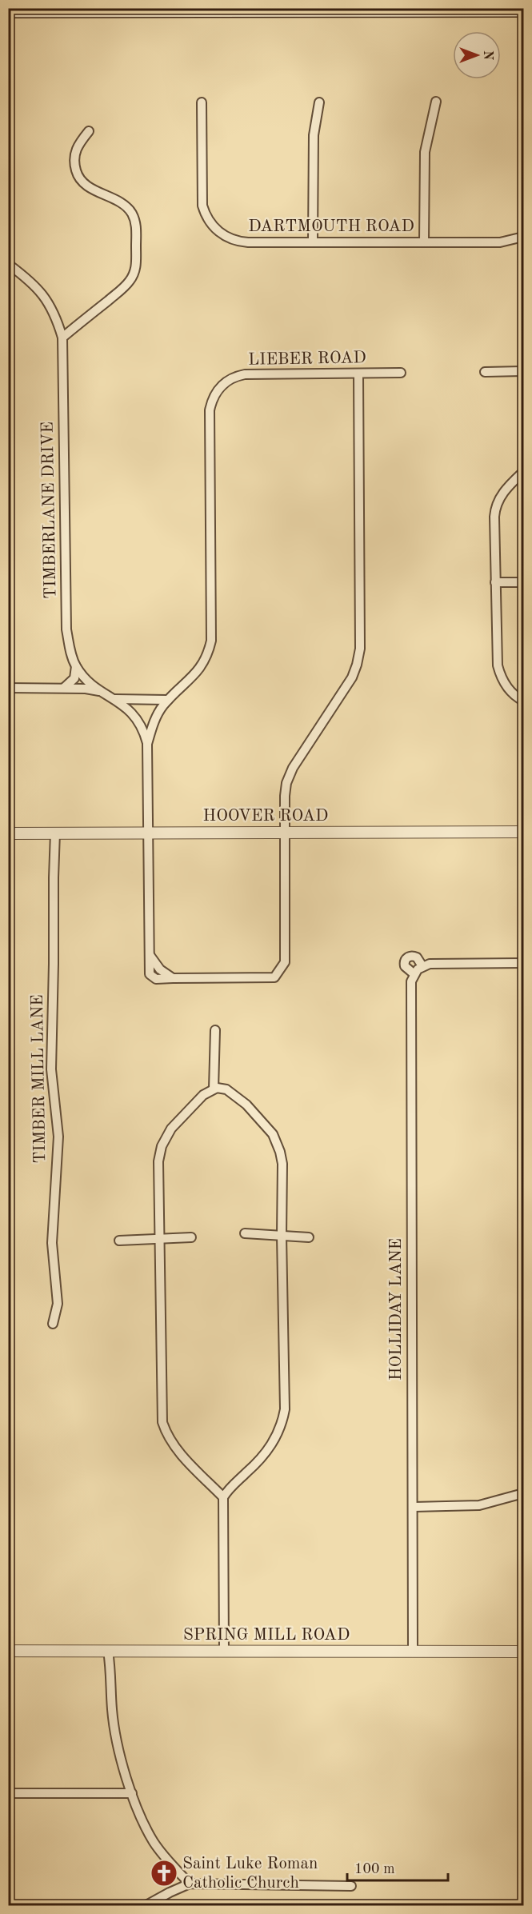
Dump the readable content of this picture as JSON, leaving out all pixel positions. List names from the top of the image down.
{
  "streets": {
    "street": [
      "DARTMOUTH ROAD",
      "LIEBER ROAD",
      "TIMBERLANE DRIVE",
      "HOOVER ROAD",
      "TIMBER MILL LANE",
      "HOLLIDAY LANE",
      "SPRING MILL ROAD"
    ]
  },
  "crossings": [
    ["HOOVER ROAD", "TIMBER MILL LANE"],
    ["HOLLIDAY LANE", "SPRING MILL ROAD"]
  ],
  "places": {
    "church": ["Saint Luke Roman Catholic Church"]
  },
  "scale_bar": "100 m",
  "north": "right"
}
